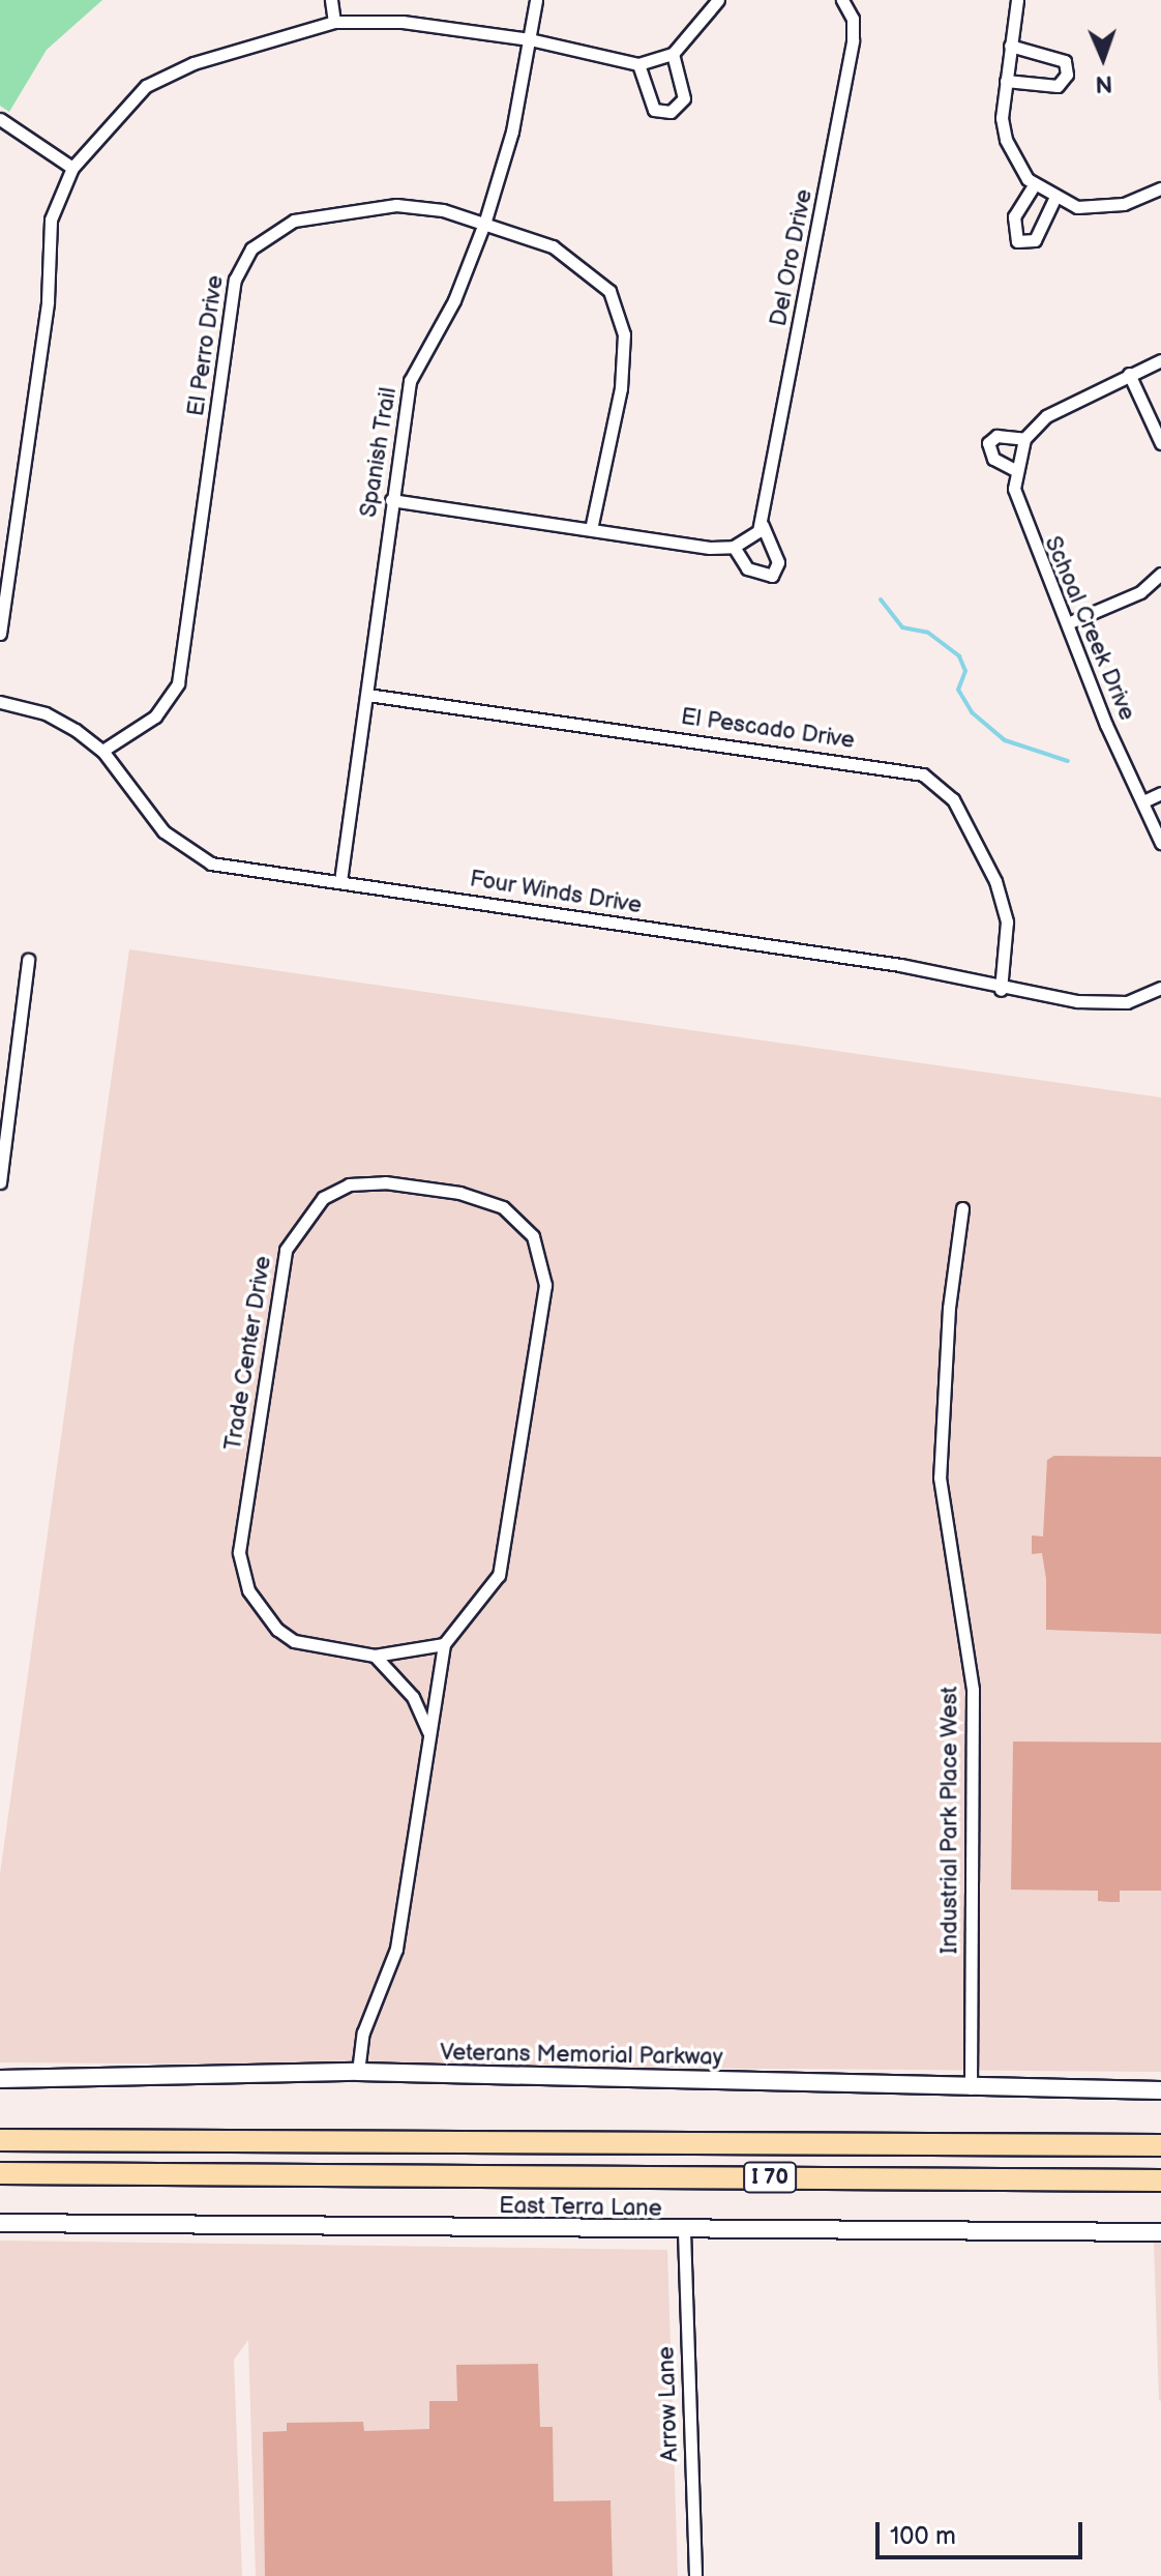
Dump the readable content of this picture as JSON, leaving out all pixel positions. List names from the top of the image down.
{
  "streets": {
    "highway": ["I 70"],
    "street": [
      "Del Oro Drive",
      "El Perro Drive",
      "Spanish Trail",
      "Schoal Creek Drive",
      "El Pescado Drive",
      "Four Winds Drive",
      "Trade Center Drive",
      "Industrial Park Place West",
      "Veterans Memorial Parkway",
      "East Terra Lane",
      "Arrow Lane"
    ]
  },
  "crossings": [
    ["El Perro Drive", "Spanish Trail"],
    ["El Perro Drive", "Four Winds Drive"],
    ["Spanish Trail", "El Pescado Drive"],
    ["Spanish Trail", "Four Winds Drive"],
    ["El Pescado Drive", "Four Winds Drive"],
    ["Trade Center Drive", "Veterans Memorial Parkway"],
    ["Industrial Park Place West", "Veterans Memorial Parkway"],
    ["East Terra Lane", "Arrow Lane"]
  ],
  "scale_bar": "100 m",
  "north": "bottom"
}
